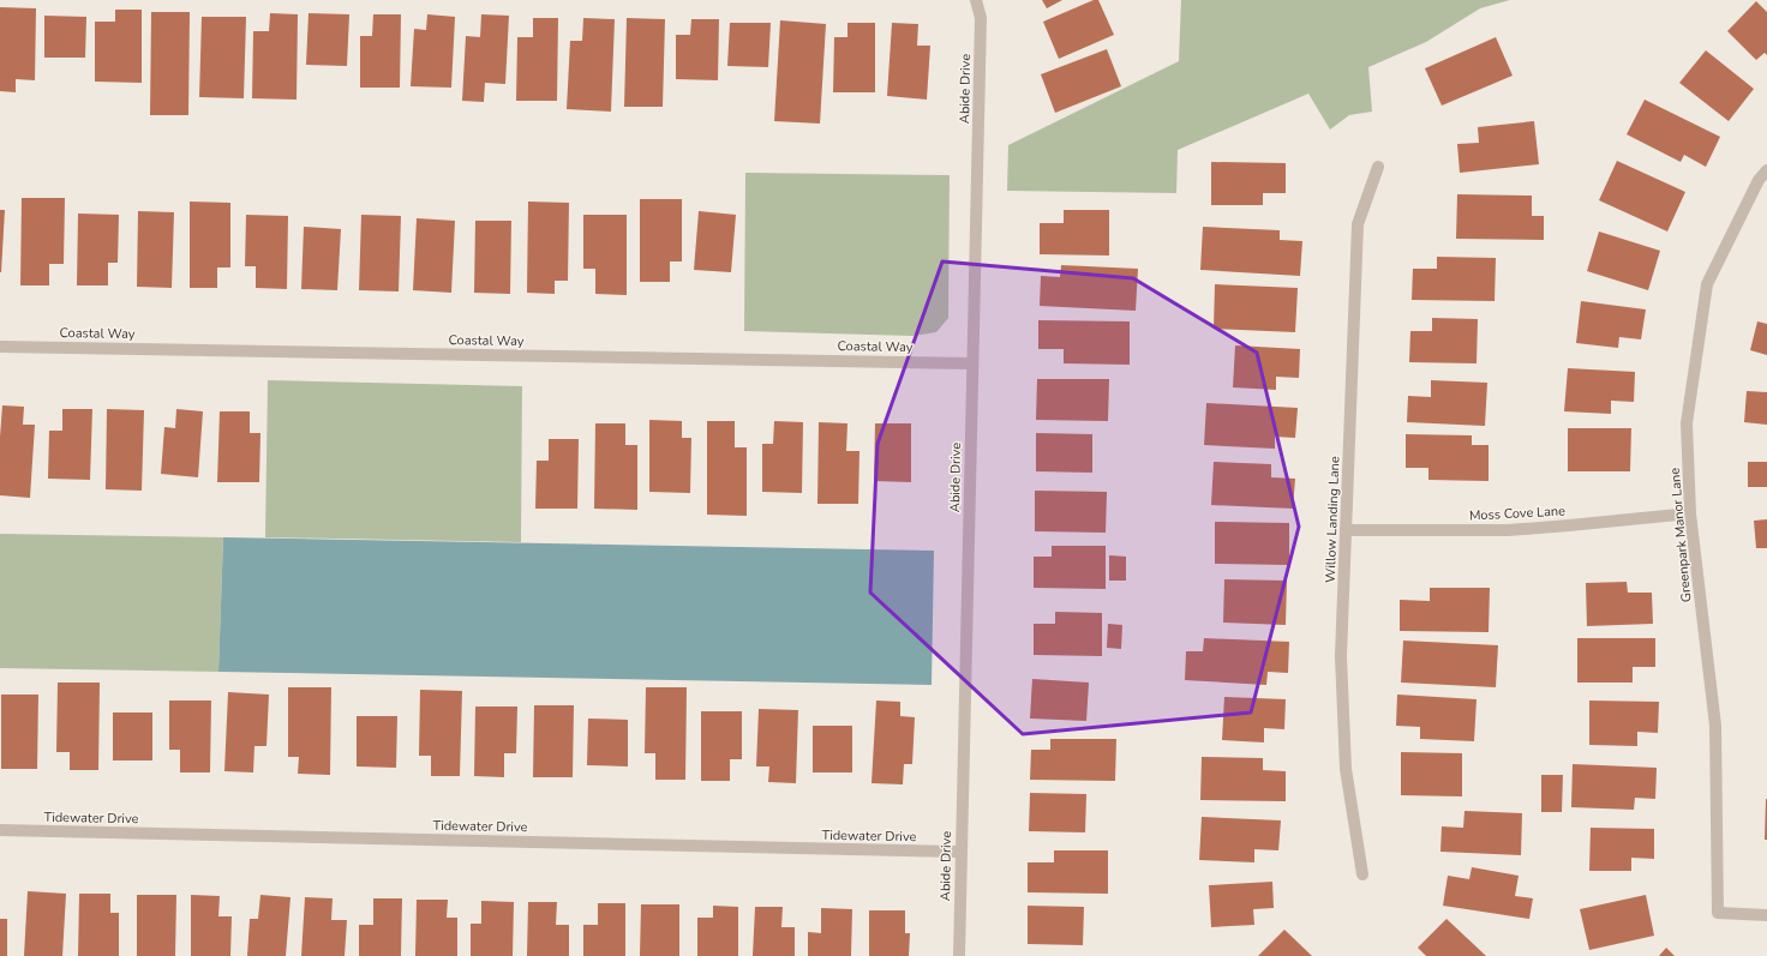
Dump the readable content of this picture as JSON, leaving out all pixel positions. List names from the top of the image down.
{
  "streets": {
    "street": [
      "Abide Drive",
      "Coastal Way",
      "Moss Cove Lane",
      "Willow Landing Lane",
      "Greenpark Manor Lane",
      "Tidewater Drive"
    ]
  },
  "crossings": [
    ["Abide Drive", "Coastal Way"],
    ["Abide Drive", "Tidewater Drive"],
    ["Moss Cove Lane", "Willow Landing Lane"],
    ["Moss Cove Lane", "Greenpark Manor Lane"]
  ]
}
